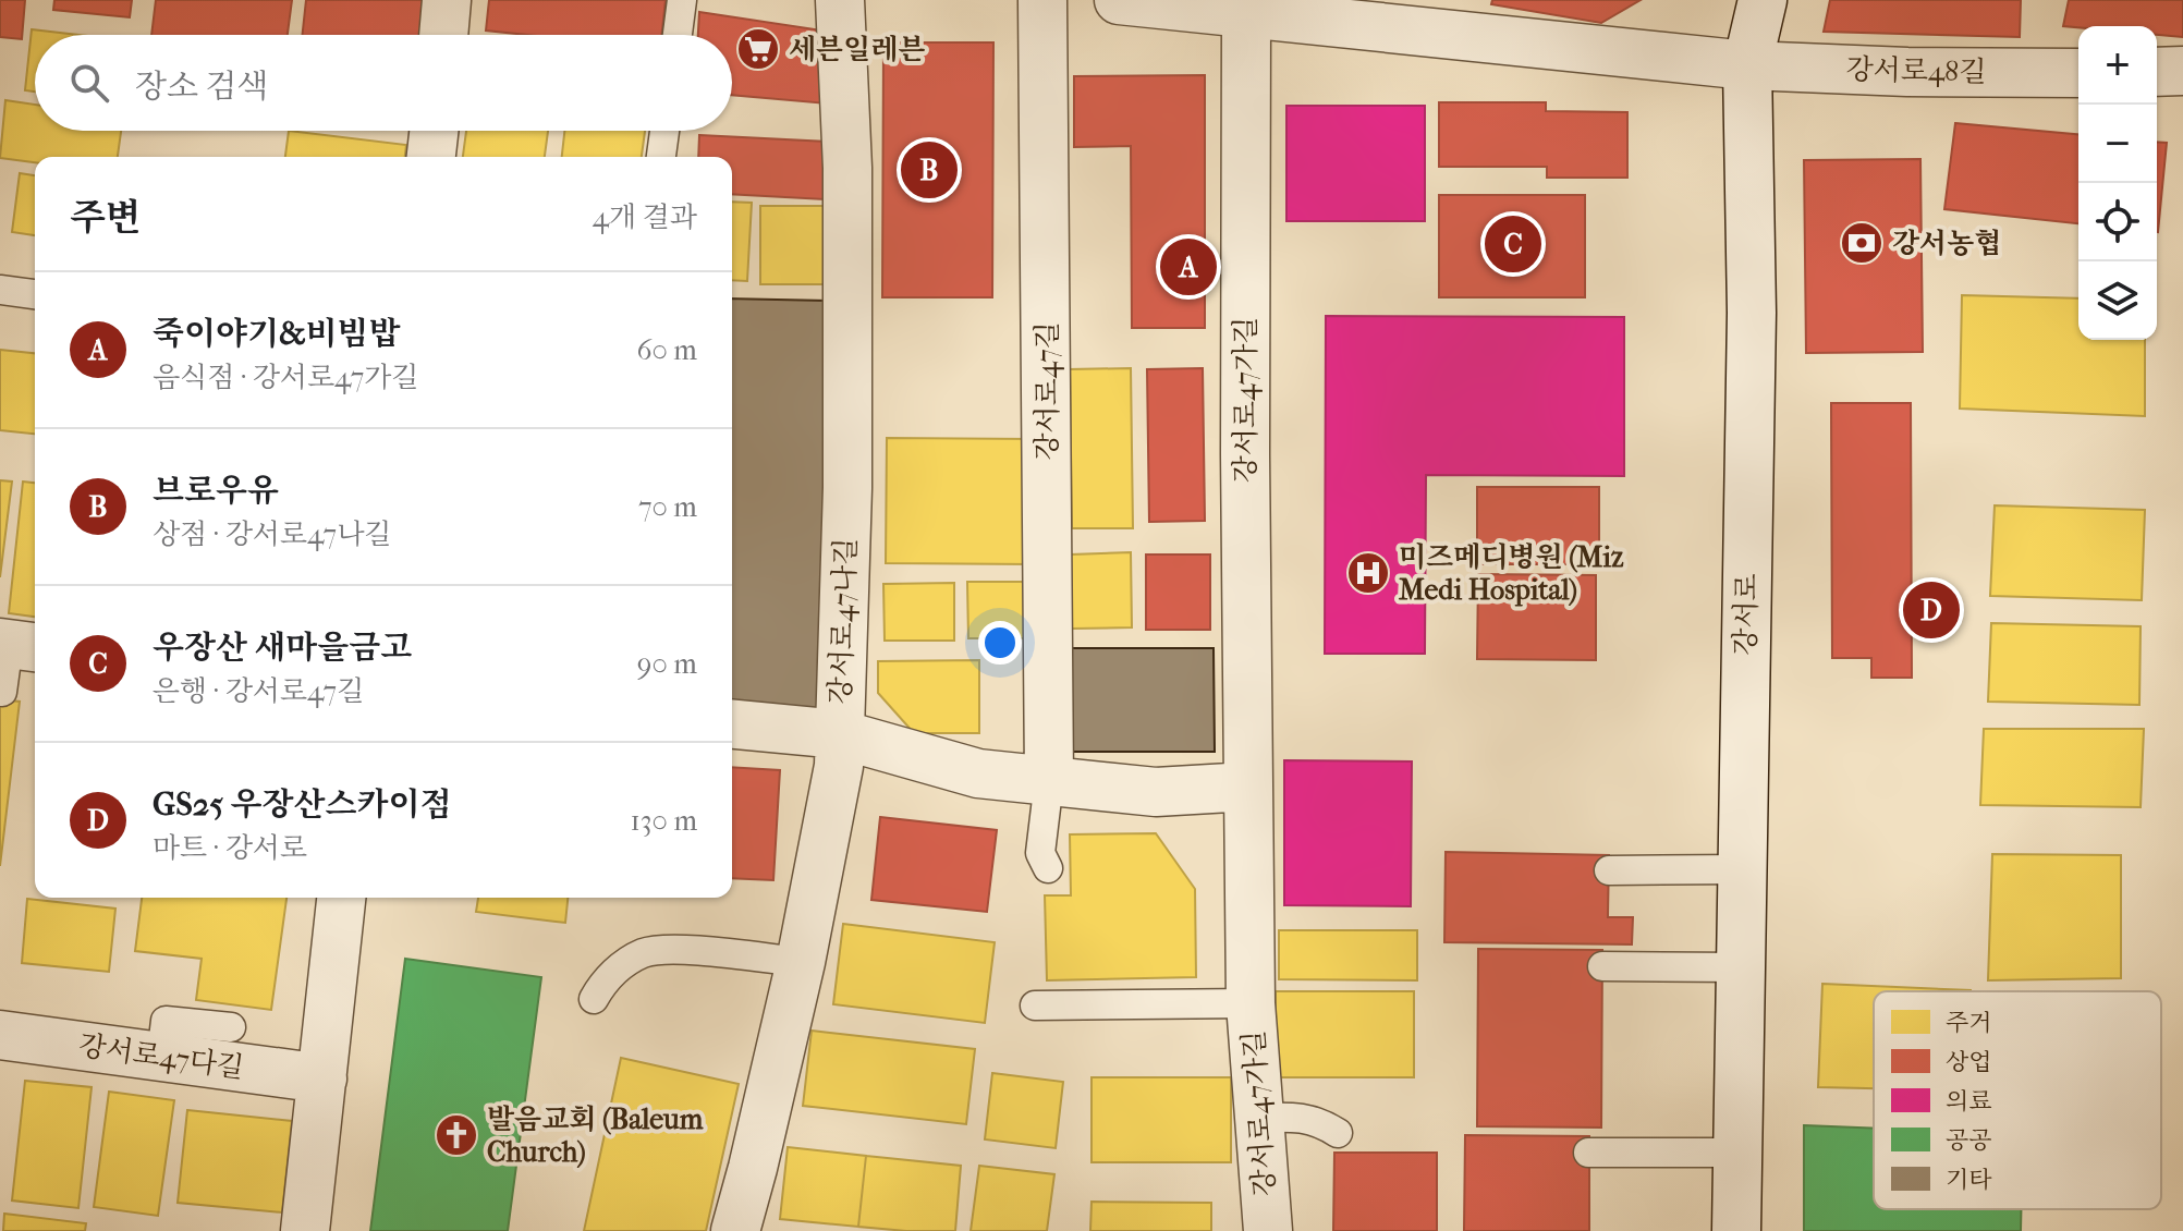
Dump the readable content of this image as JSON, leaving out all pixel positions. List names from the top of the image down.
{
  "streets": {
    "street": [
      "강서로48길",
      "강서로47길",
      "강서로47가길",
      "강서로",
      "강서로47나길",
      "강서로47다길"
    ]
  },
  "crossings": [
    ["강서로48길", "강서로"]
  ],
  "places": {
    "supermarket": ["세븐일레븐"],
    "bank": ["강서농협"],
    "hospital": ["미즈메디병원 (Miz Medi Hospital)"],
    "church": ["발음교회 (Baleum Church)"]
  },
  "legend": [
    "주거",
    "상업",
    "의료",
    "공공",
    "기타"
  ],
  "page": {
    "map_buttons": ["+", "−"],
    "search": "장소 검색",
    "pins": [
      "B",
      "C",
      "A",
      "D"
    ],
    "heading": ["주변", "4개 결과"],
    "list": [
      {
        "mark": "A",
        "name": "죽이야기&비빔밥",
        "note": "음식점 · 강서로47가길",
        "value": "60 m"
      },
      {
        "mark": "B",
        "name": "브로우유",
        "note": "상점 · 강서로47나길",
        "value": "70 m"
      },
      {
        "mark": "C",
        "name": "우장산 새마을금고",
        "note": "은행 · 강서로47길",
        "value": "90 m"
      },
      {
        "mark": "D",
        "name": "GS25 우장산스카이점",
        "note": "마트 · 강서로",
        "value": "130 m"
      }
    ]
  }
}
